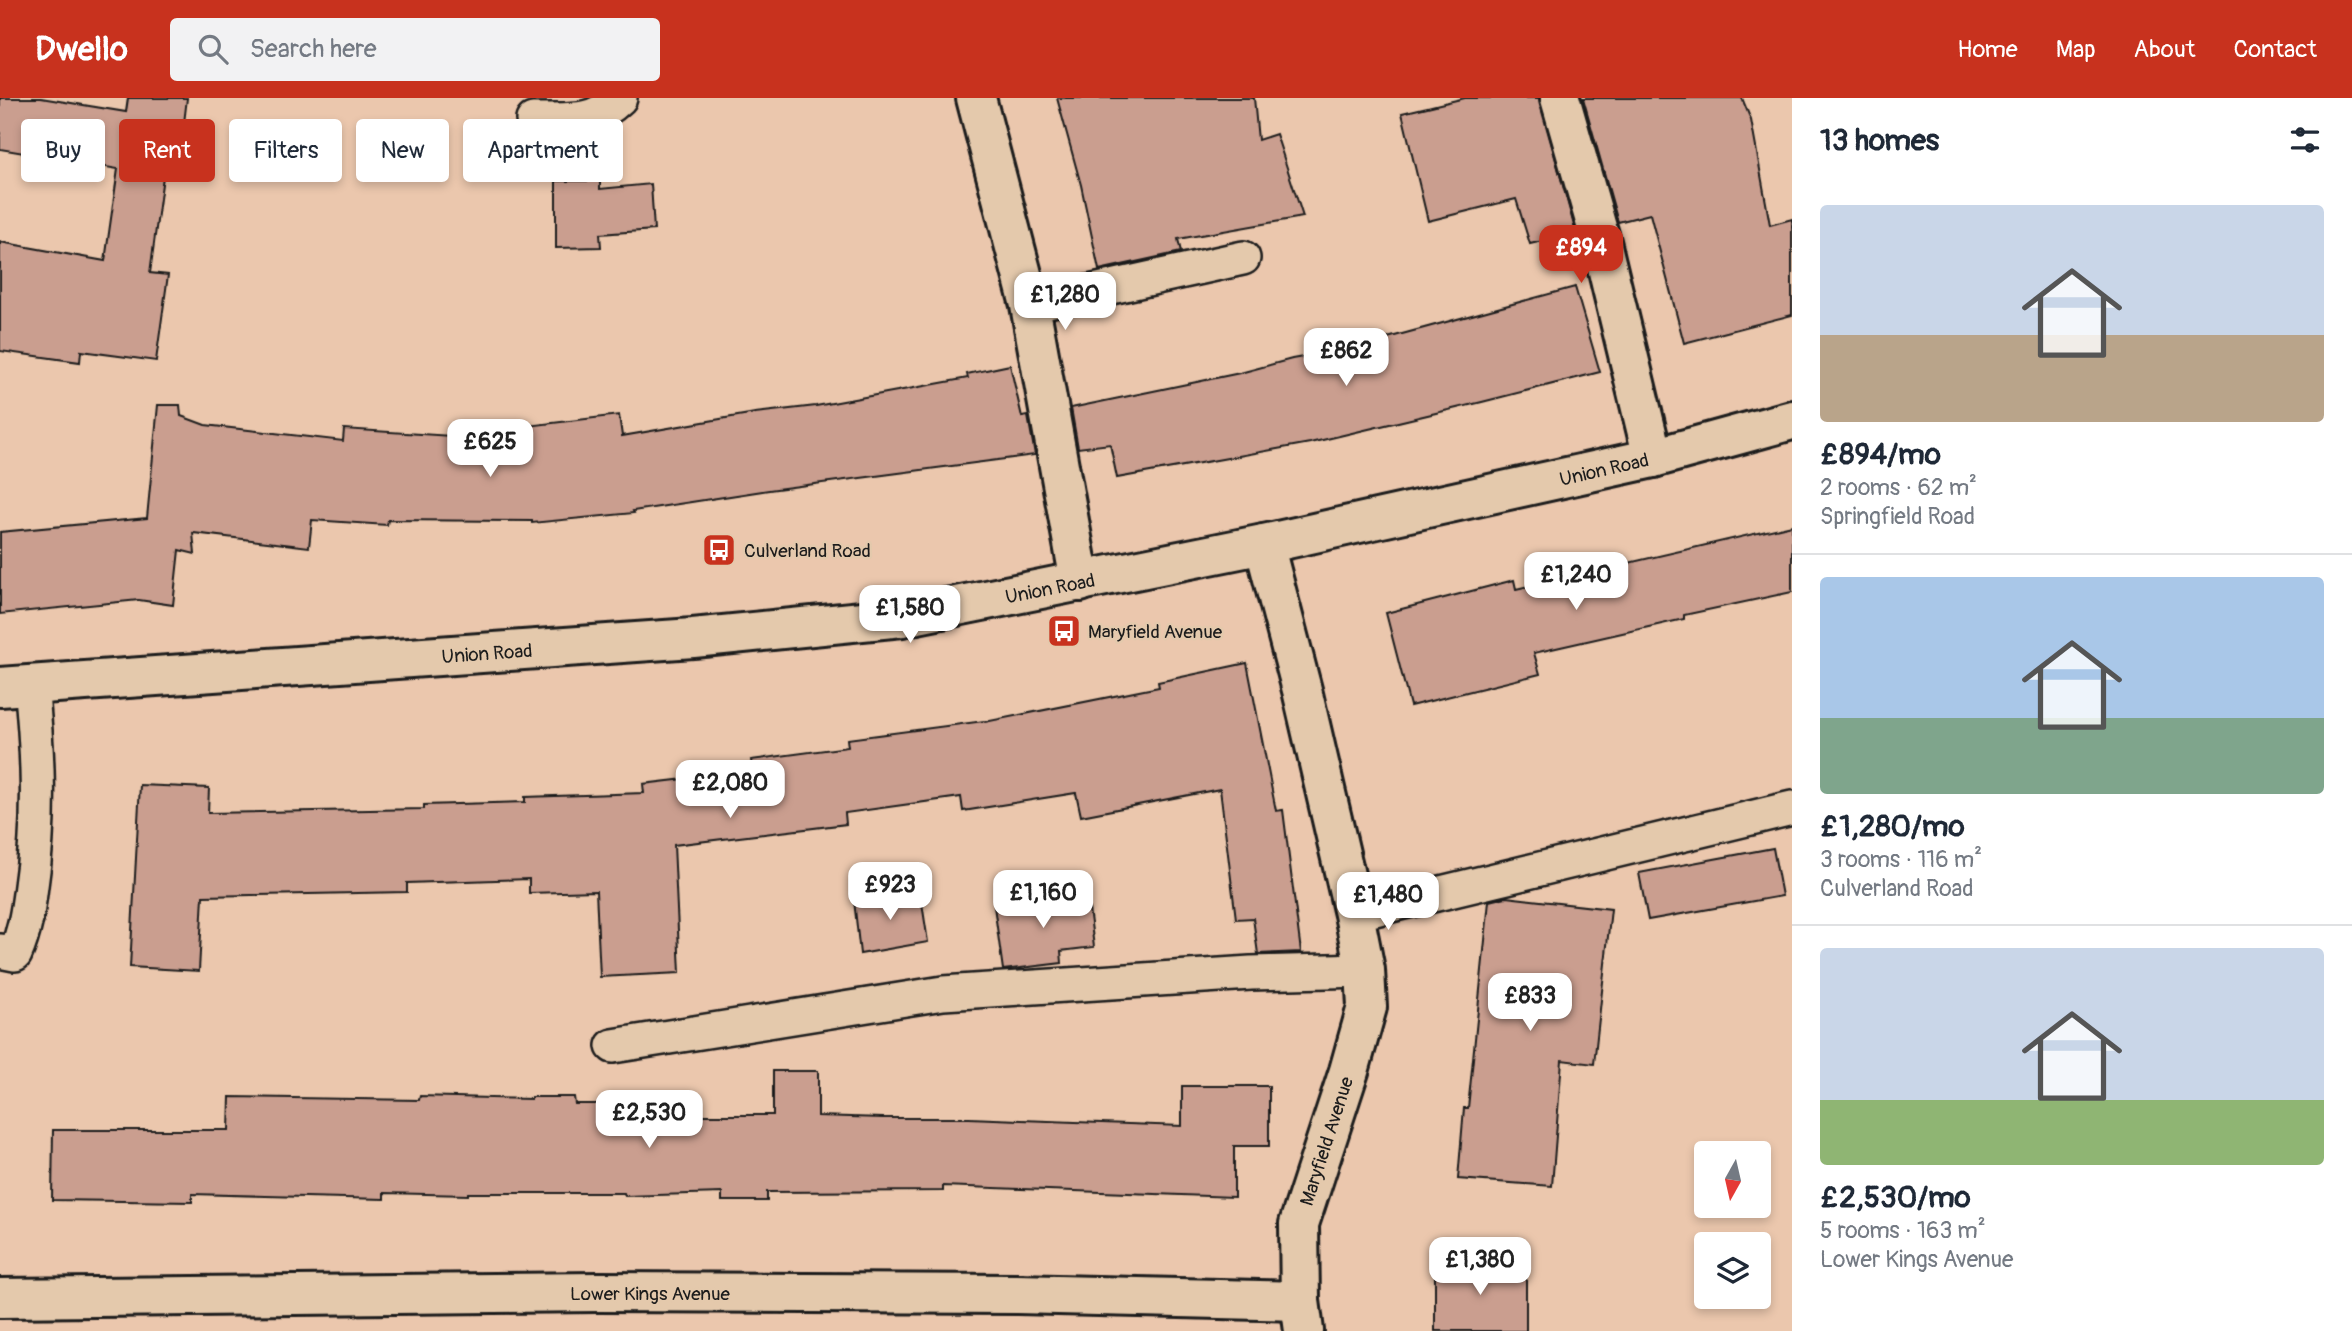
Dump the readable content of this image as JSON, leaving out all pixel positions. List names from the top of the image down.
{
  "streets": {
    "street": ["Union Road", "Maryfield Avenue", "Lower Kings Avenue"]
  },
  "crossings": [
    ["Union Road", "Maryfield Avenue"],
    ["Maryfield Avenue", "Lower Kings Avenue"]
  ],
  "places": {
    "bus stop": ["Culverland Road", "Maryfield Avenue"]
  },
  "north": "bottom",
  "page": {
    "header": "Dwello",
    "search": "Search here",
    "nav": [
      "Home",
      "Map",
      "About",
      "Contact"
    ],
    "heading": "13 homes",
    "chip": [
      "Buy",
      "Rent",
      "Filters",
      "New",
      "Apartment"
    ],
    "list": [
      {
        "name": "£894/mo",
        "note": "2 rooms · 62 m² · Springfield Road"
      },
      {
        "name": "£1,280/mo",
        "note": "3 rooms · 116 m² · Culverland Road"
      },
      {
        "name": "£2,530/mo",
        "note": "5 rooms · 163 m² · Lower Kings Avenue"
      }
    ],
    "price": [
      "£894",
      "£1,280",
      "£862",
      "£625",
      "£1,240",
      "£1,580",
      "£2,080",
      "£923",
      "£1,160",
      "£1,480",
      "£833",
      "£2,530",
      "£1,380"
    ]
  }
}
